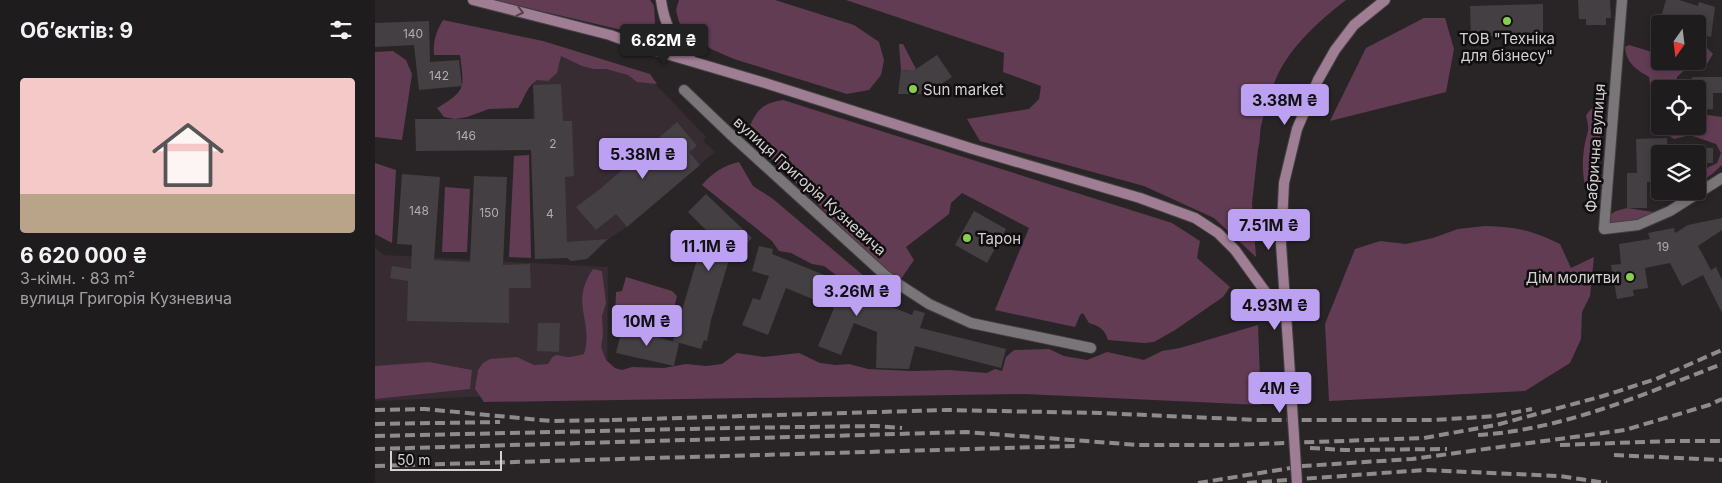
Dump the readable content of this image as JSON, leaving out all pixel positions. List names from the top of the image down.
{
  "streets": {
    "street": ["Фабрична вулиця", "вулиця Григорія Кузневича"]
  },
  "places": [
    "ТОВ \"Техніка для бізнесу\"",
    "Sun market",
    "Тарон",
    "Дім молитви"
  ],
  "house_numbers": [
    "140",
    "142",
    "146",
    "2",
    "148",
    "150",
    "4",
    "19"
  ],
  "scale_bar": "50 m",
  "north": "bottom",
  "page": {
    "heading": "Об’єктів: 9",
    "price": [
      "6.62M ₴",
      "3.38M ₴",
      "5.38M ₴",
      "7.51M ₴",
      "11.1M ₴",
      "3.26M ₴",
      "4.93M ₴",
      "10M ₴",
      "4M ₴"
    ],
    "list": [
      {
        "name": "6 620 000 ₴",
        "note": "3-кімн. · 83 m² · вулиця Григорія Кузневича"
      }
    ],
    "scale": "50 m"
  }
}
